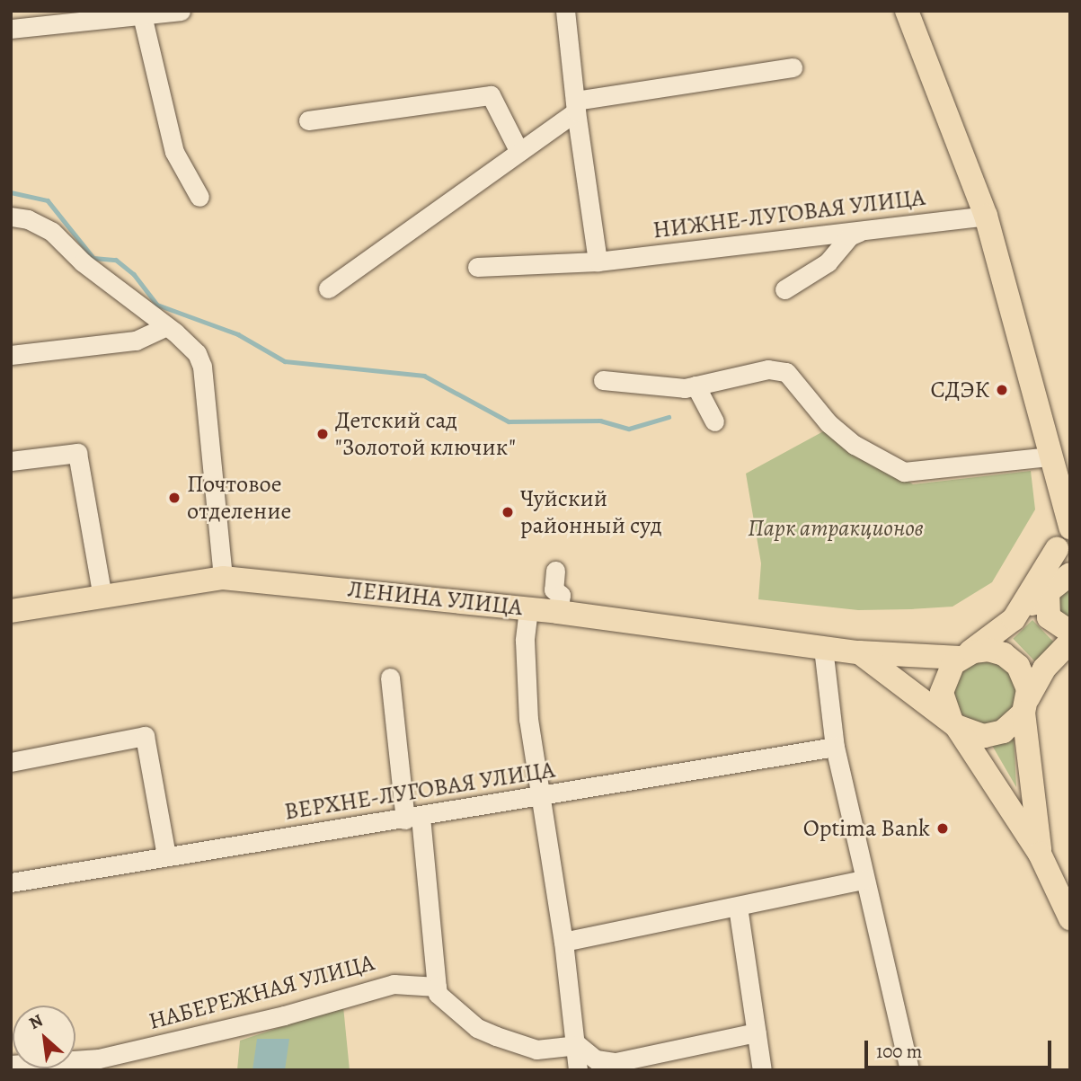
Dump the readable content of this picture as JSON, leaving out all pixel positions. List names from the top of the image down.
{
  "streets": {
    "main road": ["ЛЕНИНА УЛИЦА"],
    "street": ["НИЖНЕ-ЛУГОВАЯ УЛИЦА", "ВЕРХНЕ-ЛУГОВАЯ УЛИЦА", "НАБЕРЕЖНАЯ УЛИЦА"]
  },
  "parks": ["Парк атракционов"],
  "places": [
    "СДЭК",
    "Детский сад \"Золотой ключик\"",
    "Почтовое отделение",
    "Чуйский районный суд",
    "Optima Bank"
  ],
  "scale_bar": "100 m",
  "north": "top left"
}
